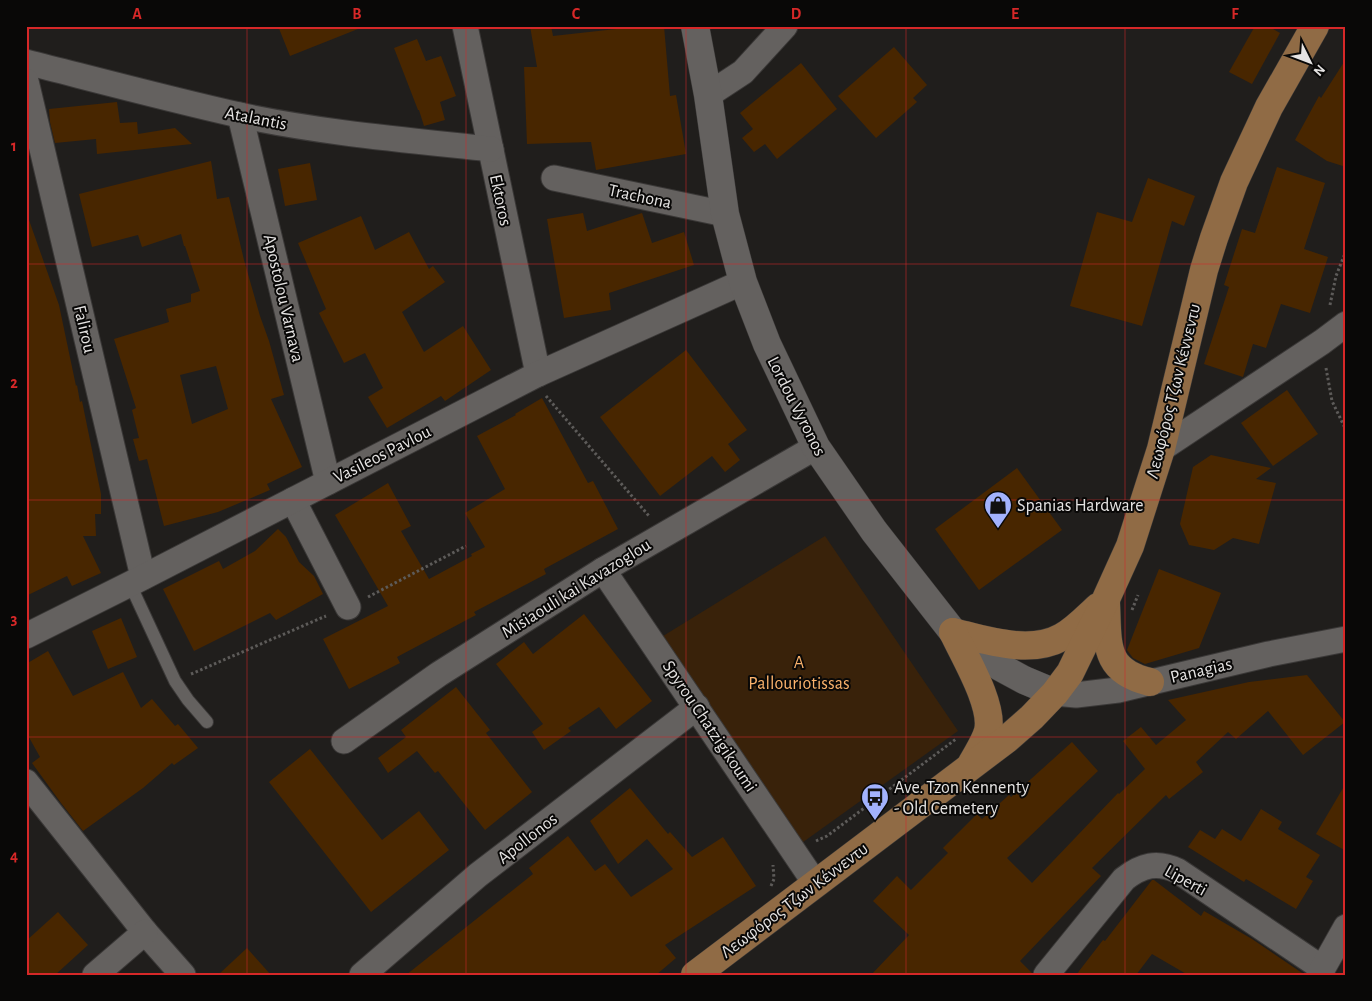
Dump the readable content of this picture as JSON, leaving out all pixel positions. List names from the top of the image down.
{
  "streets": {
    "main road": ["Λεωφόρος Τζων Κέννεντυ"],
    "street": [
      "Atalantis",
      "Trachona",
      "Ektoros",
      "Apostolou Varnava",
      "Falirou",
      "Lordou Vyronos",
      "Vasileos Pavlou",
      "Misiaouli kai Kavazoglou",
      "Panagias",
      "Spyrou Chatzigikoumi",
      "Apollonos",
      "Liperti"
    ]
  },
  "crossings": [
    ["Atalantis", "Ektoros"],
    ["Atalantis", "Apostolou Varnava"],
    ["Trachona", "Lordou Vyronos"],
    ["Ektoros", "Vasileos Pavlou"],
    ["Apostolou Varnava", "Vasileos Pavlou"],
    ["Falirou", "Vasileos Pavlou"],
    ["Λεωφόρος Τζων Κέννεντυ", "Lordou Vyronos"],
    ["Λεωφόρος Τζων Κέννεντυ", "Panagias"],
    ["Λεωφόρος Τζων Κέννεντυ", "Spyrou Chatzigikoumi"],
    ["Lordou Vyronos", "Vasileos Pavlou"],
    ["Lordou Vyronos", "Misiaouli kai Kavazoglou"],
    ["Lordou Vyronos", "Panagias"],
    ["Misiaouli kai Kavazoglou", "Spyrou Chatzigikoumi"],
    ["Spyrou Chatzigikoumi", "Apollonos"]
  ],
  "parks": ["A Pallouriotissas"],
  "places": {
    "shop": ["Spanias Hardware"],
    "bus stop": ["Ave. Tzon Kennenty - Old Cemetery"]
  },
  "north": "bottom right",
  "grid": {
    "columns": [
      "A",
      "B",
      "C",
      "D",
      "E",
      "F"
    ],
    "rows": [
      "1",
      "2",
      "3",
      "4"
    ]
  }
}
